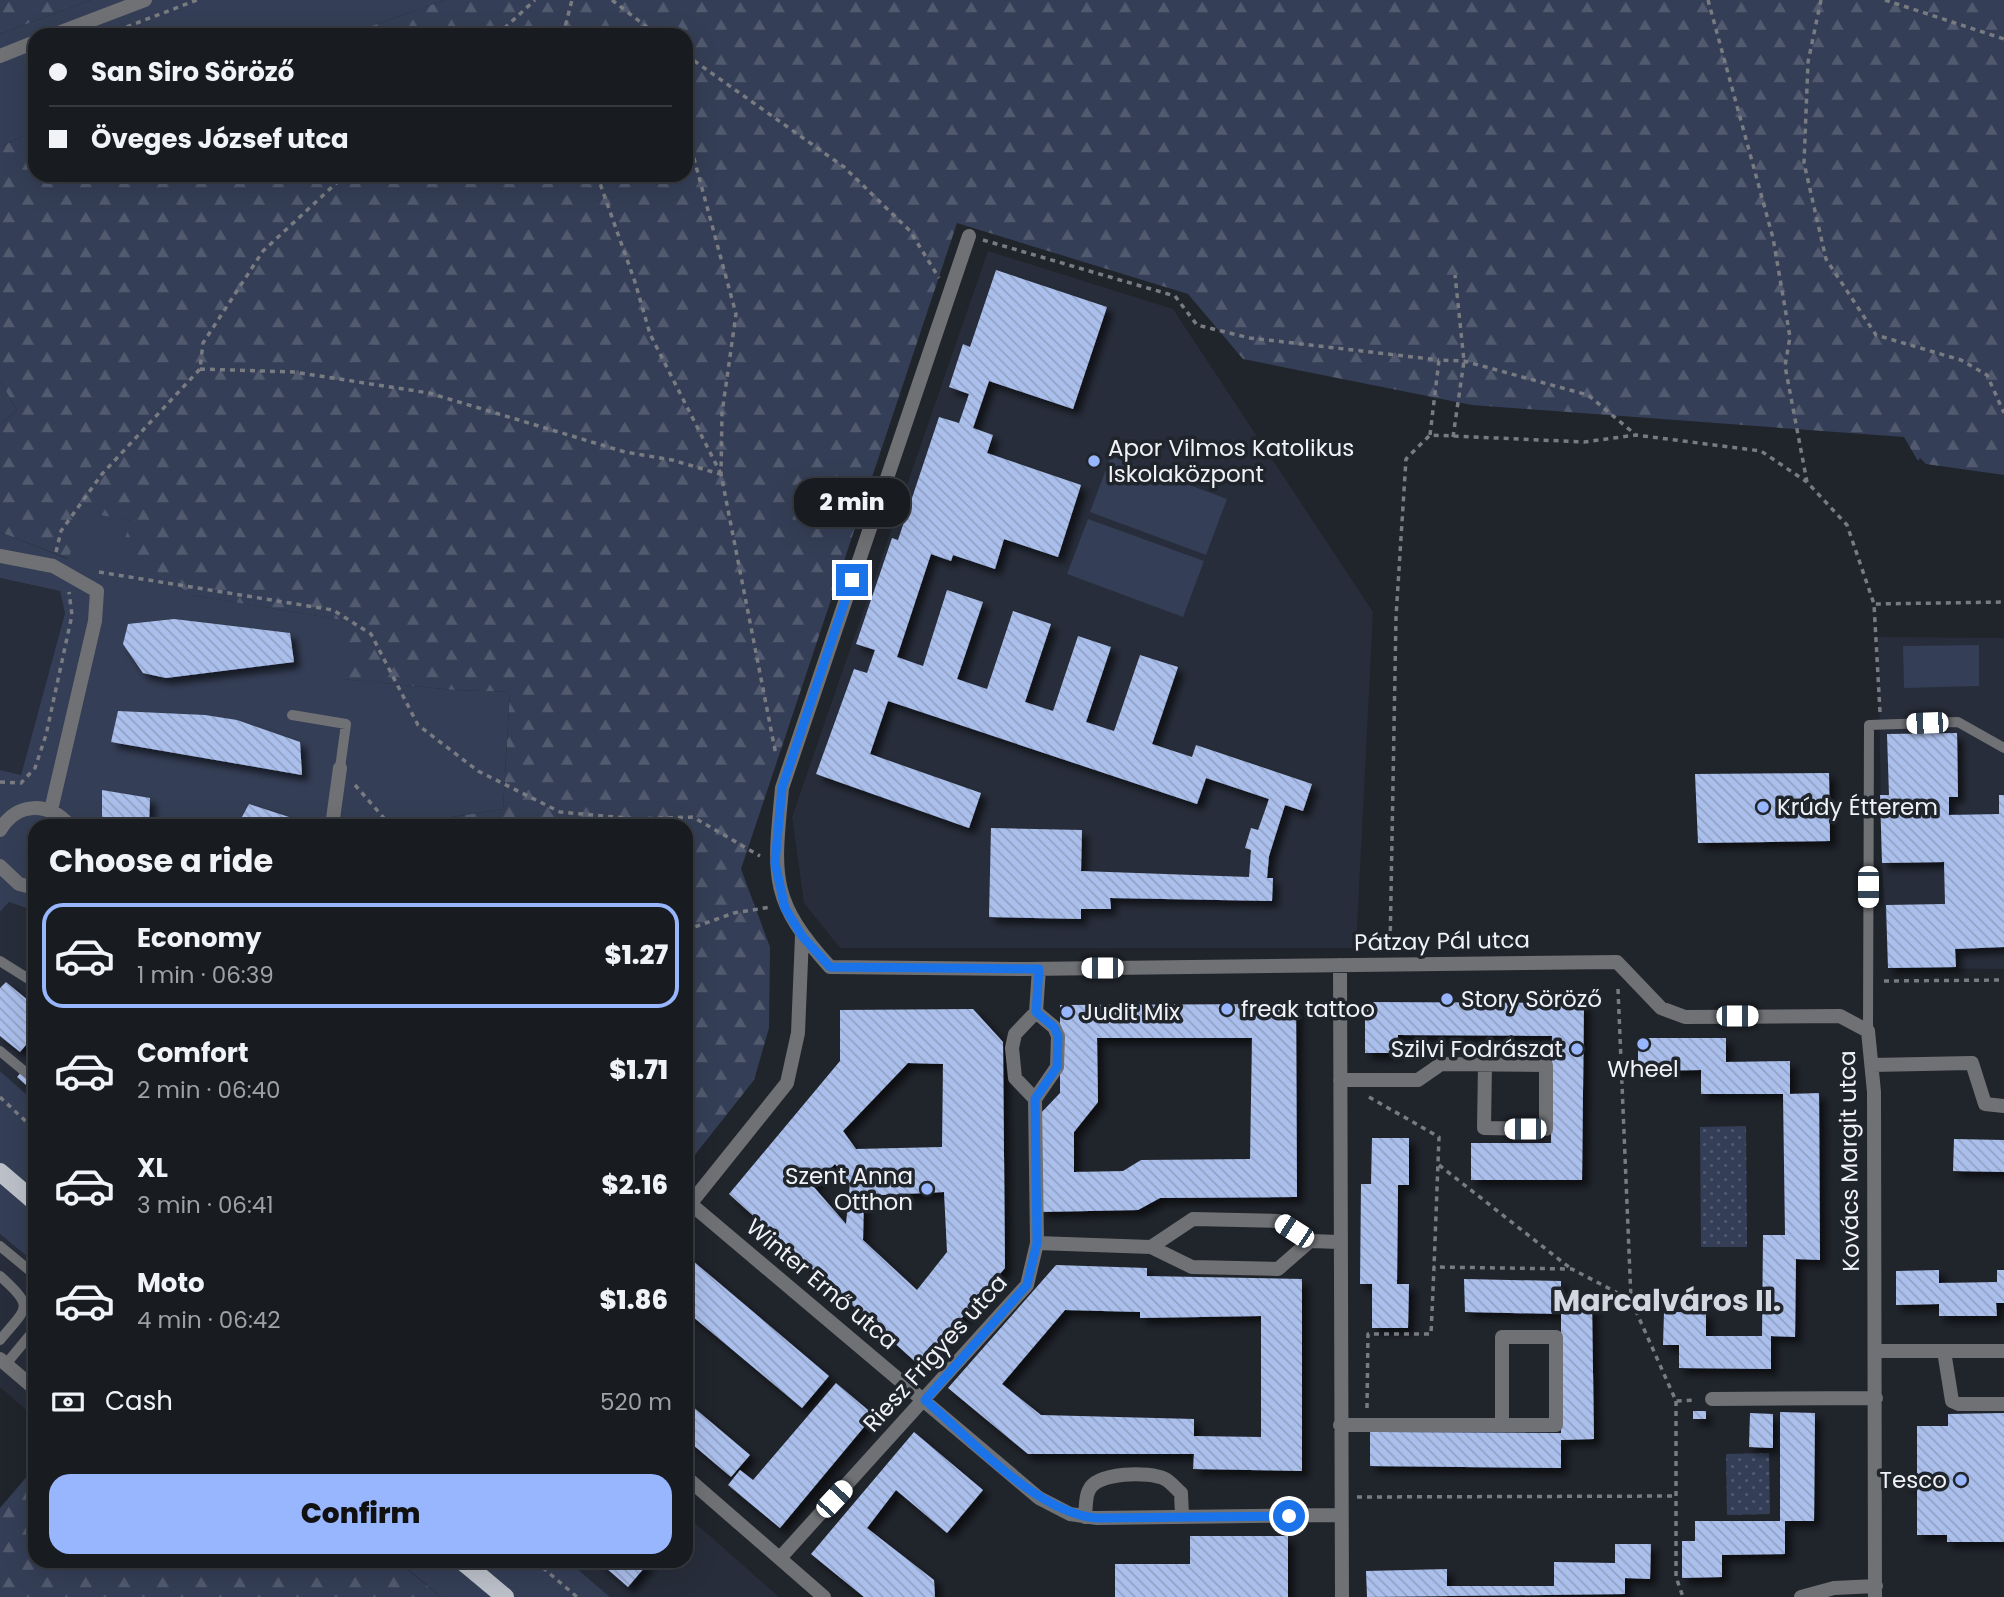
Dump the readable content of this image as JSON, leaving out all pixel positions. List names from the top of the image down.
{
  "streets": {
    "street": [
      "Pátzay Pál utca",
      "Kovács Margit utca",
      "Winter Ernő utca",
      "Riesz Frigyes utca"
    ]
  },
  "crossings": [
    ["Pátzay Pál utca", "Kovács Margit utca"],
    ["Winter Ernő utca", "Riesz Frigyes utca"]
  ],
  "districts": ["Marcalváros II."],
  "places": [
    "Apor Vilmos Katolikus Iskolaközpont",
    "Krúdy Étterem",
    "Story Söröző",
    "freak tattoo",
    "Judit Mix",
    "Wheel",
    "Szilvi Fodrászat",
    "Szent Anna Otthon",
    "Tesco"
  ],
  "page": {
    "banner": ["San Siro Söröző", "Öveges József utca"],
    "bubble": "2 min",
    "heading": "Choose a ride",
    "list": [
      {
        "name": "Economy",
        "note": "1 min · 06:39",
        "value": "$1.27"
      },
      {
        "name": "Comfort",
        "note": "2 min · 06:40",
        "value": "$1.71"
      },
      {
        "name": "XL",
        "note": "3 min · 06:41",
        "value": "$2.16"
      },
      {
        "name": "Moto",
        "note": "4 min · 06:42",
        "value": "$1.86"
      }
    ],
    "pay": ["Cash", "520 m"],
    "buttons": "Confirm"
  }
}
